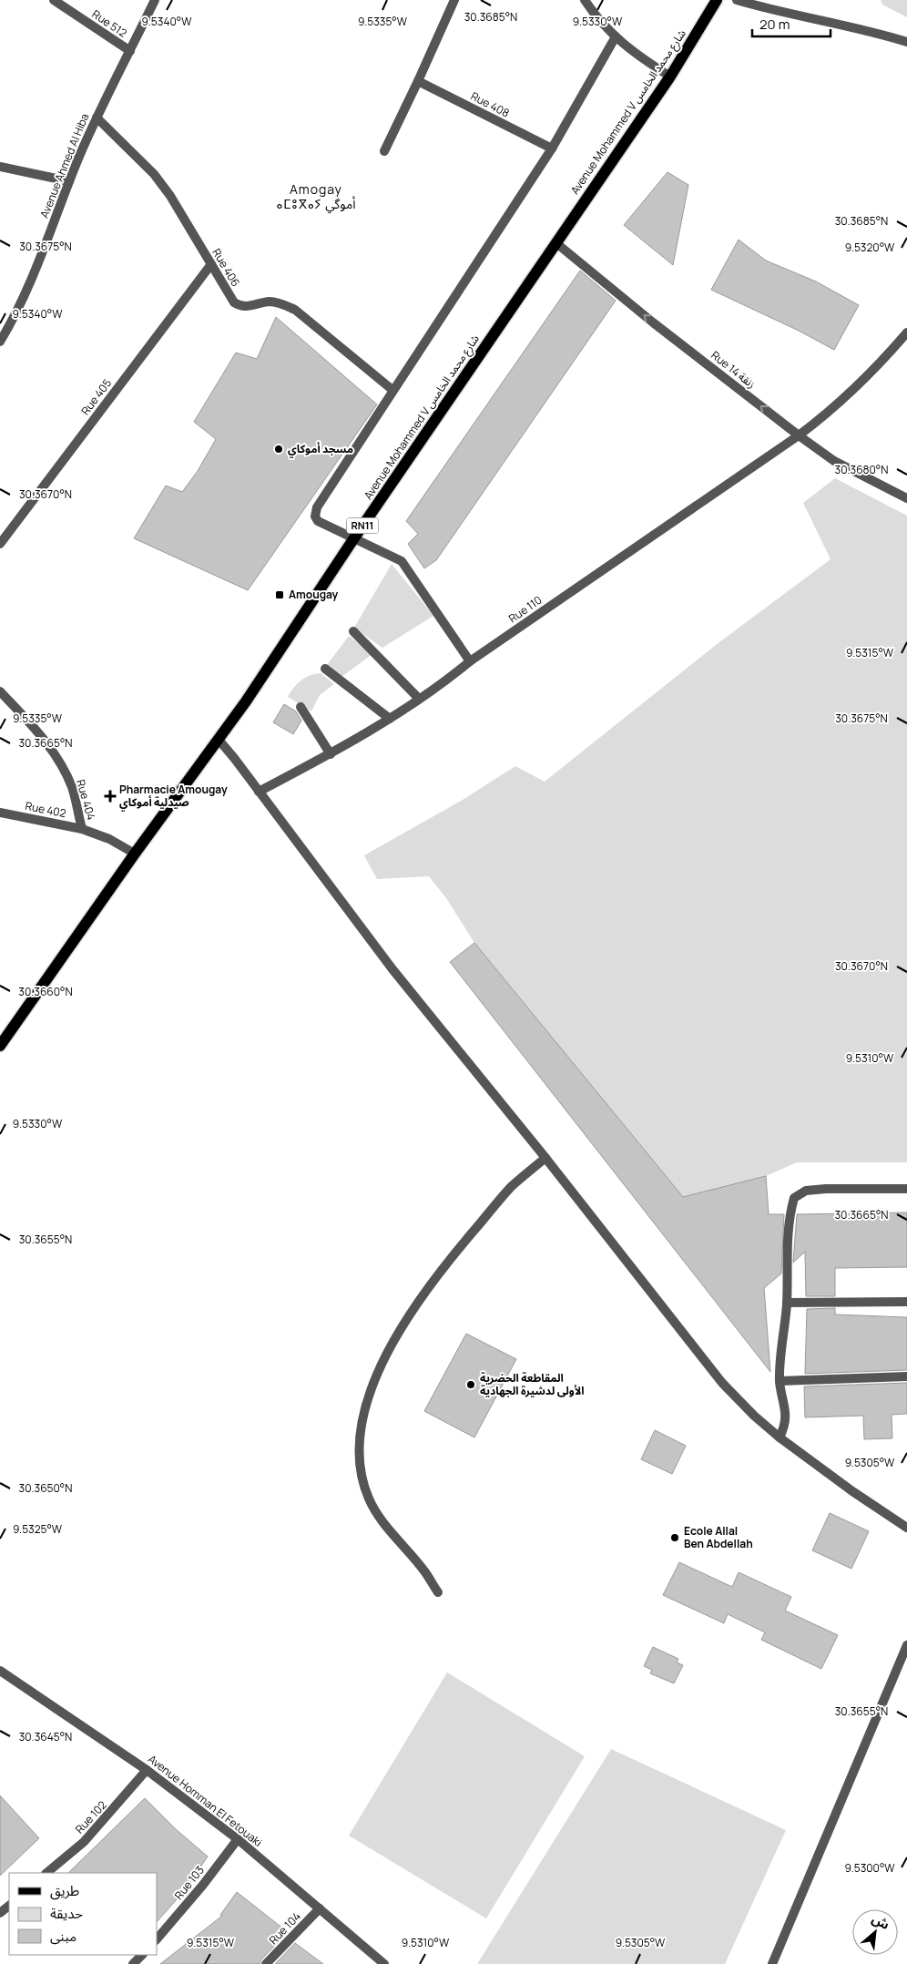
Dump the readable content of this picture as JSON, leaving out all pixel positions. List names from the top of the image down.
{
  "streets": {
    "main road": ["Avenue Mohammed V شارع محمد الخامس", "RN11"],
    "street": [
      "Rue 512",
      "Rue 408",
      "Avenue Ahmed Al Hiba",
      "Rue 406",
      "Rue 14 زنقة",
      "Rue 405",
      "Rue 110",
      "Rue 404",
      "Rue 402",
      "Avenue Homman El Fetouaki",
      "Rue 102",
      "Rue 103",
      "Rue 104"
    ]
  },
  "crossings": [
    ["Rue 512", "Avenue Ahmed Al Hiba"],
    ["Avenue Mohammed V شارع محمد الخامس", "Rue 14 زنقة"],
    ["Avenue Mohammed V شارع محمد الخامس", "Rue 402"],
    ["Avenue Ahmed Al Hiba", "Rue 406"],
    ["Rue 406", "Rue 405"],
    ["Rue 14 زنقة", "Rue 110"],
    ["Rue 404", "Rue 402"],
    ["Avenue Homman El Fetouaki", "Rue 102"],
    ["Avenue Homman El Fetouaki", "Rue 103"],
    ["Avenue Homman El Fetouaki", "Rue 104"]
  ],
  "one_way": ["Rue 14 زنقة"],
  "districts": ["Amogay ⴰⵎⵓⴳⴰⵢ أموگي"],
  "places": {
    "other": ["مسجد أموكاي", "المقاطعة الحضرية الأولى لدشيرة الجهادية", "Ecole Allal Ben Abdellah"],
    "transit": ["Amougay"],
    "health": ["Pharmacie Amougay صيدلية أموكاي"]
  },
  "legend": ["طريق", "حديقة", "مبنى"],
  "scale_bar": "20 m",
  "north": "top right",
  "coordinates": [
    "30.3685°N",
    "9.5340°W",
    "9.5335°W",
    "9.5330°W",
    "30.3675°N",
    "9.5320°W",
    "30.3680°N",
    "30.3670°N",
    "9.5315°W",
    "30.3665°N",
    "30.3660°N",
    "9.5310°W",
    "30.3655°N",
    "9.5305°W",
    "30.3650°N",
    "9.5325°W",
    "30.3645°N",
    "9.5300°W"
  ]
}
